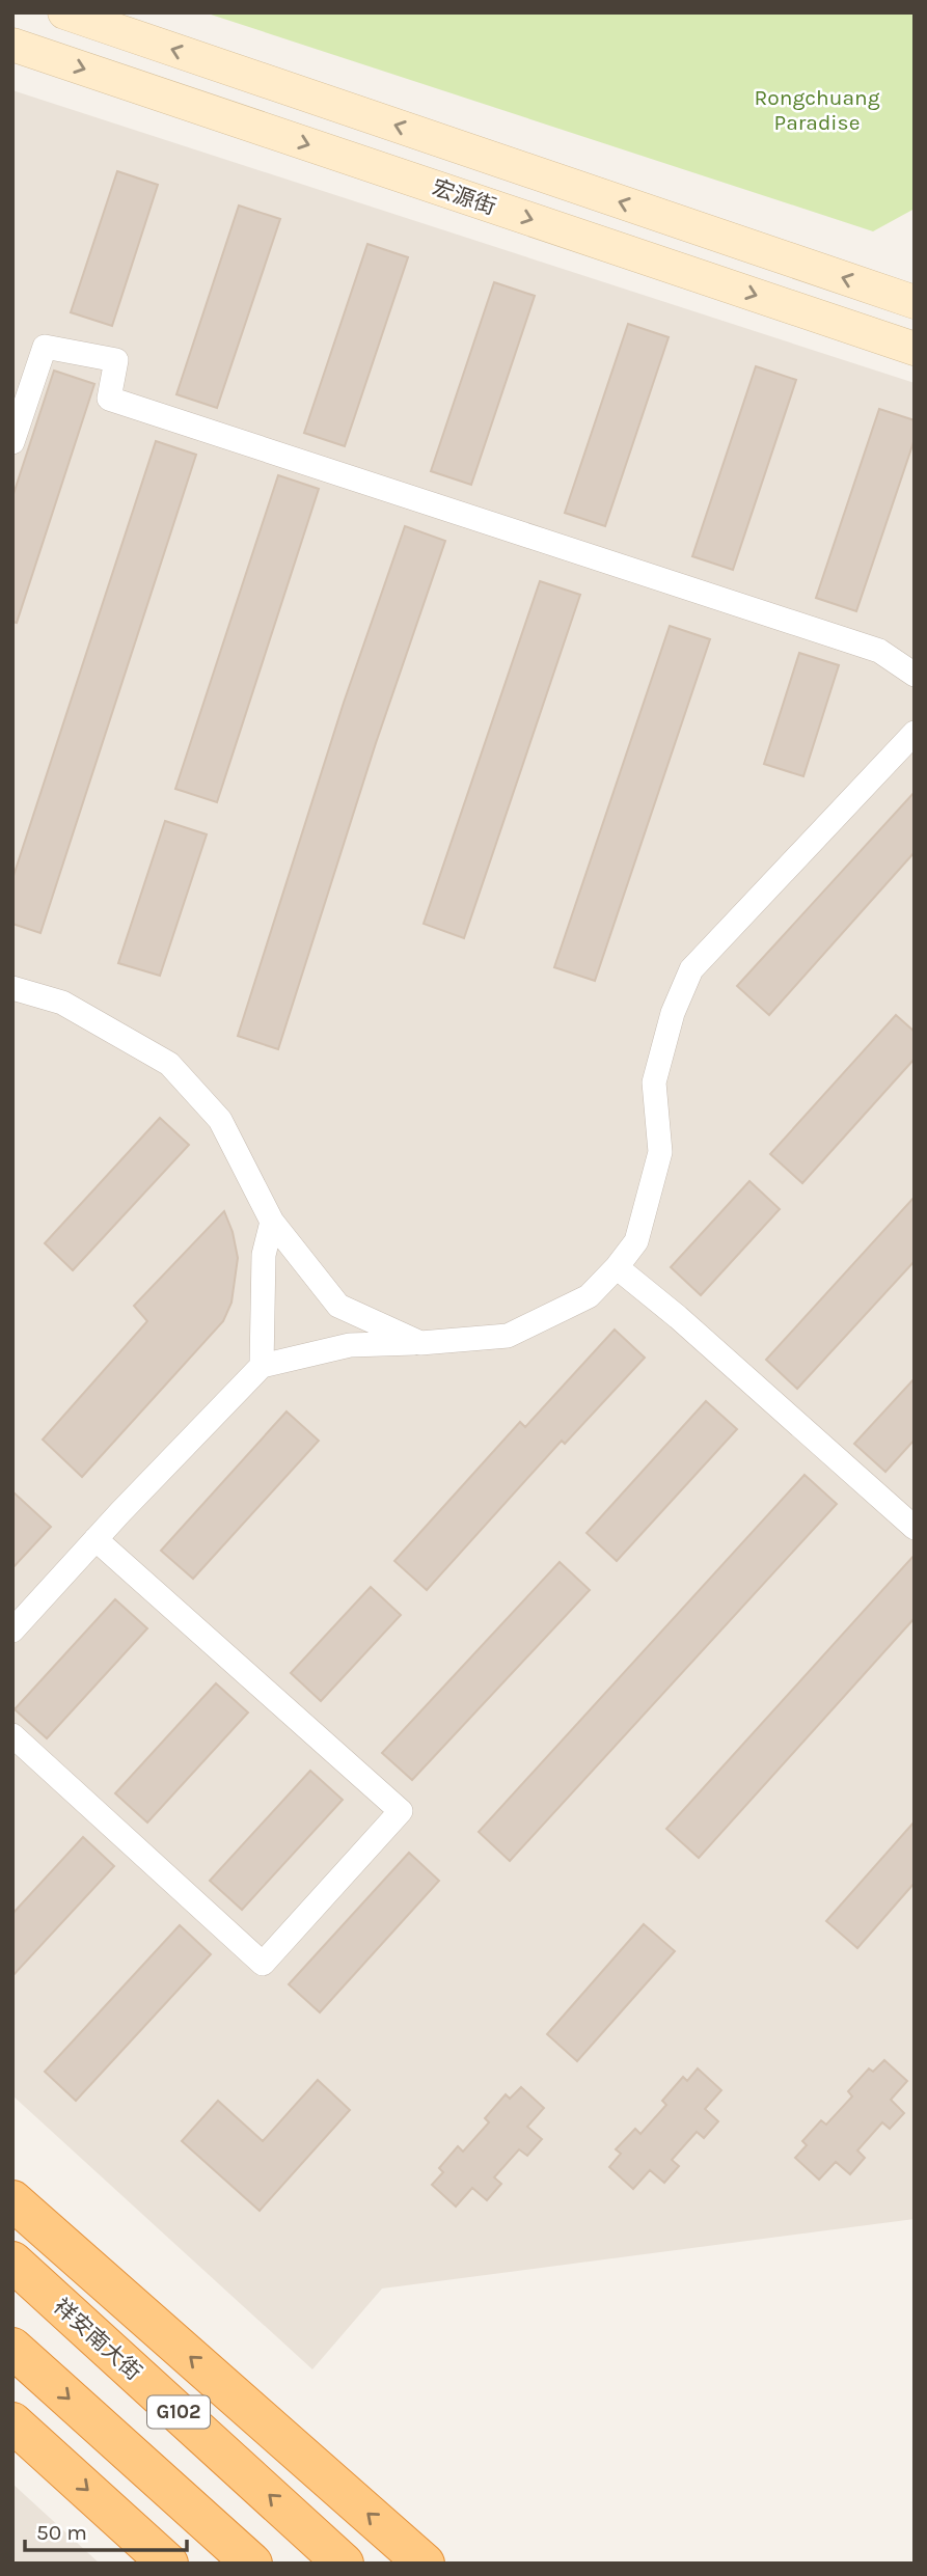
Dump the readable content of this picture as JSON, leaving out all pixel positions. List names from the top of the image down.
{
  "streets": {
    "highway": ["祥安南大街", "G102"],
    "main road": ["宏源街"]
  },
  "parks": ["Rongchuang Paradise"],
  "scale_bar": "50 m"
}
